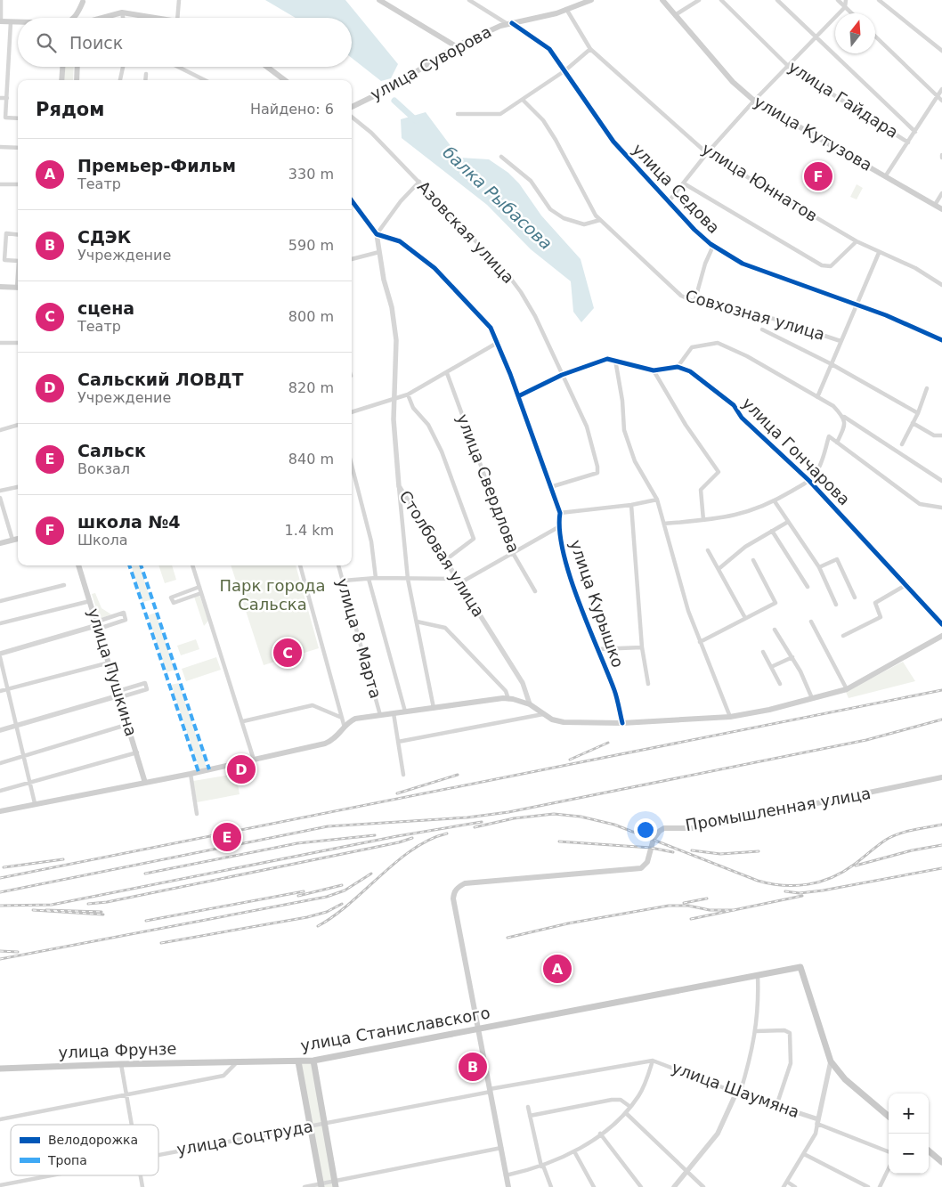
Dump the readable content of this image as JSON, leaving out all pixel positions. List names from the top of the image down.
{
  "streets": {
    "main road": [
      "улица Суворова",
      "улица Кутузова",
      "улица Пушкина",
      "Промышленная улица",
      "улица Станиславского",
      "улица Фрунзе"
    ],
    "street": [
      "улица Гайдара",
      "улица Юннатов",
      "улица Седова",
      "Азовская улица",
      "Совхозная улица",
      "улица Гончарова",
      "улица Свердлова",
      "Столбовая улица",
      "улица Курышко",
      "улица 8 Марта",
      "улица Шаумяна",
      "улица Соцтруда"
    ]
  },
  "crossings": [
    ["улица Суворова", "улица Юннатов"],
    ["улица Суворова", "улица Седова"],
    ["Азовская улица", "улица Курышко"],
    ["Столбовая улица", "улица Курышко"],
    ["Промышленная улица", "улица Станиславского"],
    ["улица Станиславского", "улица Фрунзе"],
    ["улица Шаумяна", "улица Соцтруда"]
  ],
  "water": ["балка Рыбасова"],
  "parks": ["Парк города Сальска"],
  "legend": ["Велодорожка", "Тропа"],
  "north": "top",
  "page": {
    "search": "Поиск",
    "heading": ["Рядом", "Найдено: 6"],
    "list": [
      {
        "mark": "A",
        "name": "Премьер-Фильм",
        "note": "Театр",
        "value": "330 m"
      },
      {
        "mark": "B",
        "name": "СДЭК",
        "note": "Учреждение",
        "value": "590 m"
      },
      {
        "mark": "C",
        "name": "сцена",
        "note": "Театр",
        "value": "800 m"
      },
      {
        "mark": "D",
        "name": "Сальский ЛОВДТ",
        "note": "Учреждение",
        "value": "820 m"
      },
      {
        "mark": "E",
        "name": "Сальск",
        "note": "Вокзал",
        "value": "840 m"
      },
      {
        "mark": "F",
        "name": "школа №4",
        "note": "Школа",
        "value": "1.4 km"
      }
    ],
    "pins": [
      "F",
      "C",
      "D",
      "E",
      "A",
      "B"
    ],
    "map_buttons": ["+", "−"]
  }
}
